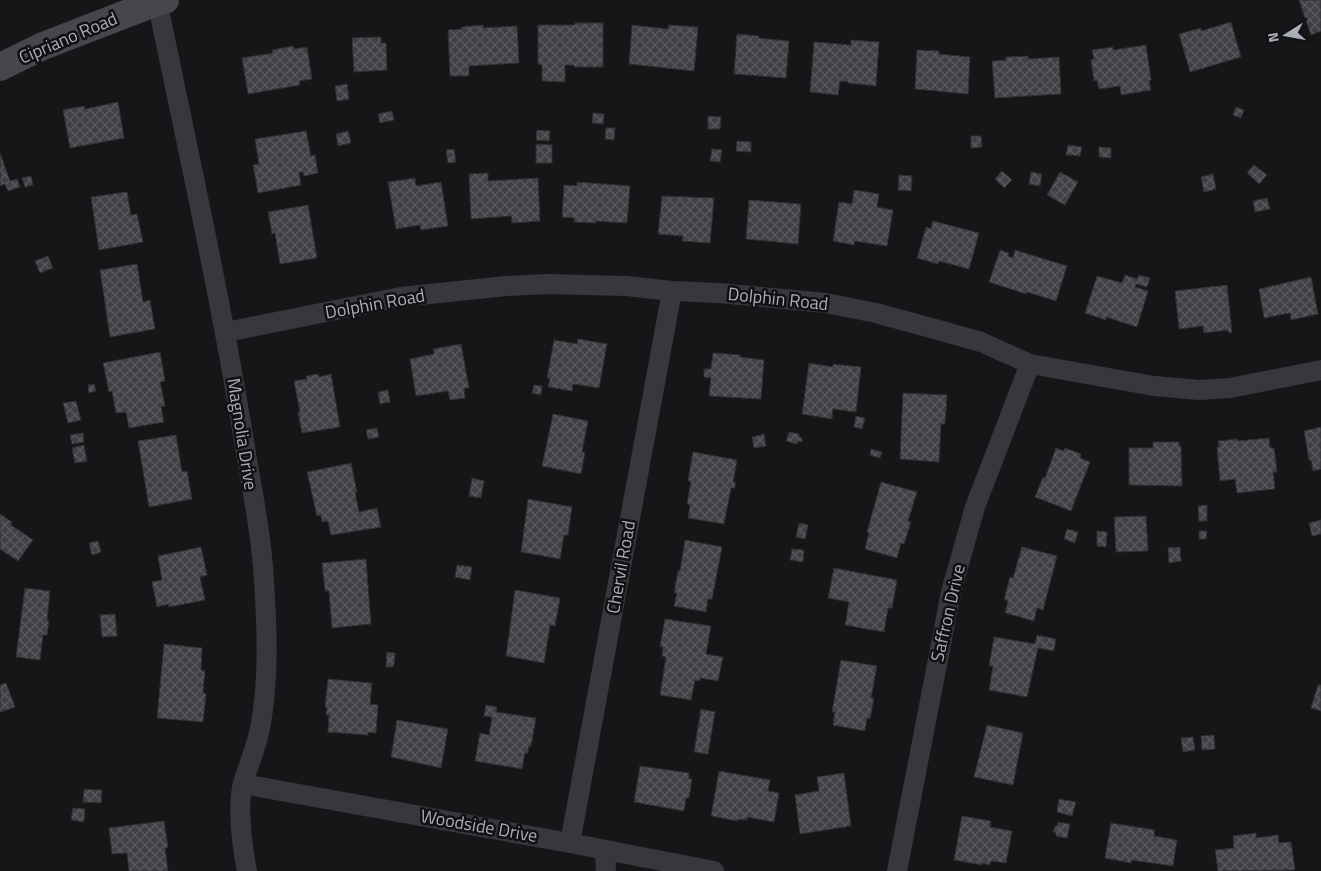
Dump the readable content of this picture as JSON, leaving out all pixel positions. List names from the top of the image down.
{
  "streets": {
    "street": [
      "Cipriano Road",
      "Dolphin Road",
      "Magnolia Drive",
      "Chervil Road",
      "Saffron Drive",
      "Woodside Drive"
    ]
  },
  "crossings": [
    ["Cipriano Road", "Magnolia Drive"],
    ["Dolphin Road", "Magnolia Drive"],
    ["Dolphin Road", "Chervil Road"],
    ["Dolphin Road", "Saffron Drive"],
    ["Magnolia Drive", "Woodside Drive"],
    ["Chervil Road", "Woodside Drive"]
  ],
  "north": "left"
}
